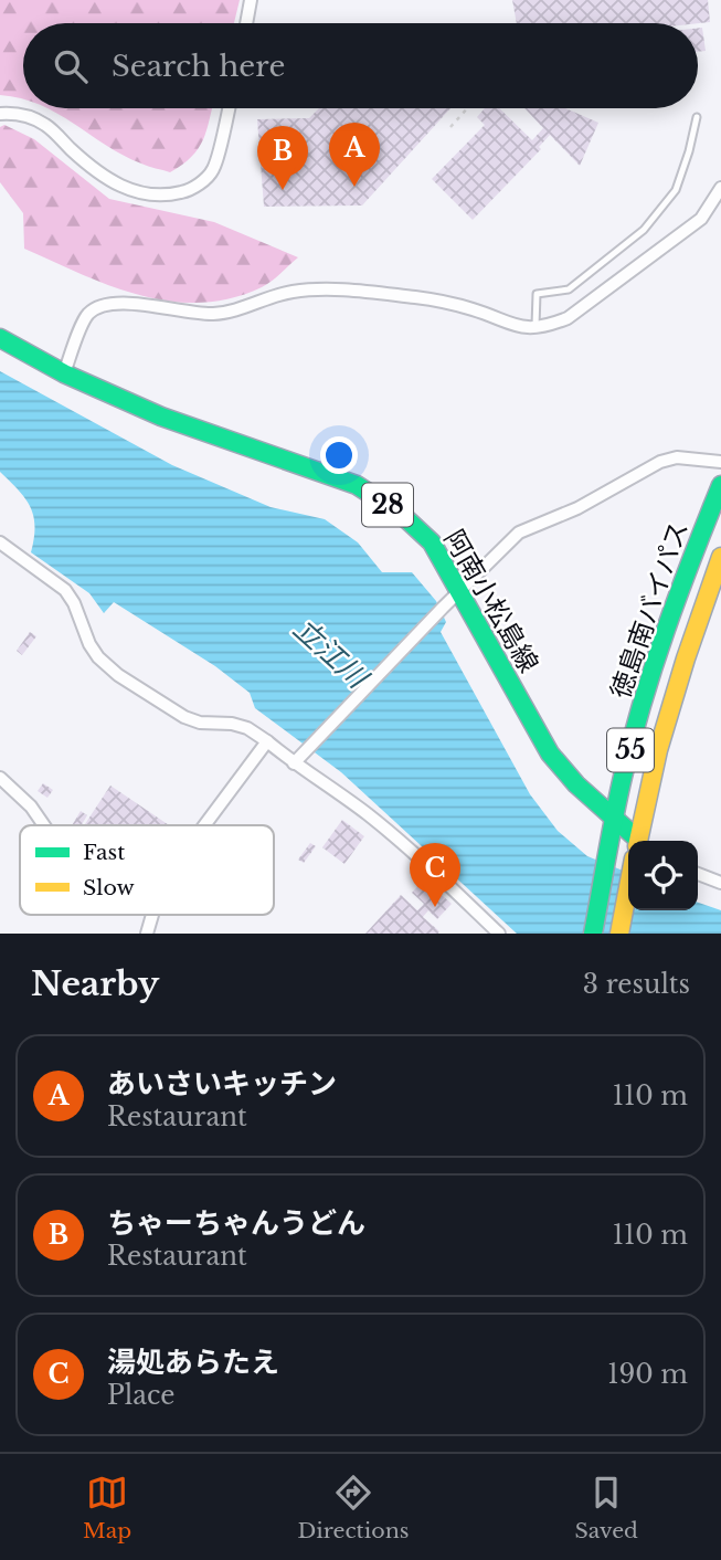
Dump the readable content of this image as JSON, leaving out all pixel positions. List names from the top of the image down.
{
  "streets": {
    "main road": [
      "28",
      "阿南小松島線",
      "徳島南バイパス",
      "55"
    ]
  },
  "crossings": [
    ["阿南小松島線", "徳島南バイパス"]
  ],
  "water": ["立江川"],
  "legend": ["Fast", "Slow"],
  "page": {
    "search": "Search here",
    "pins": ["A", "B", "C"],
    "heading": ["Nearby", "3 results"],
    "list": [
      {
        "mark": "A",
        "name": "あいさいキッチン",
        "note": "Restaurant",
        "value": "110 m"
      },
      {
        "mark": "B",
        "name": "ちゃーちゃんうどん",
        "note": "Restaurant",
        "value": "110 m"
      },
      {
        "mark": "C",
        "name": "湯処あらたえ",
        "note": "Place",
        "value": "190 m"
      }
    ],
    "nav": ["Map", "Directions", "Saved"]
  }
}
